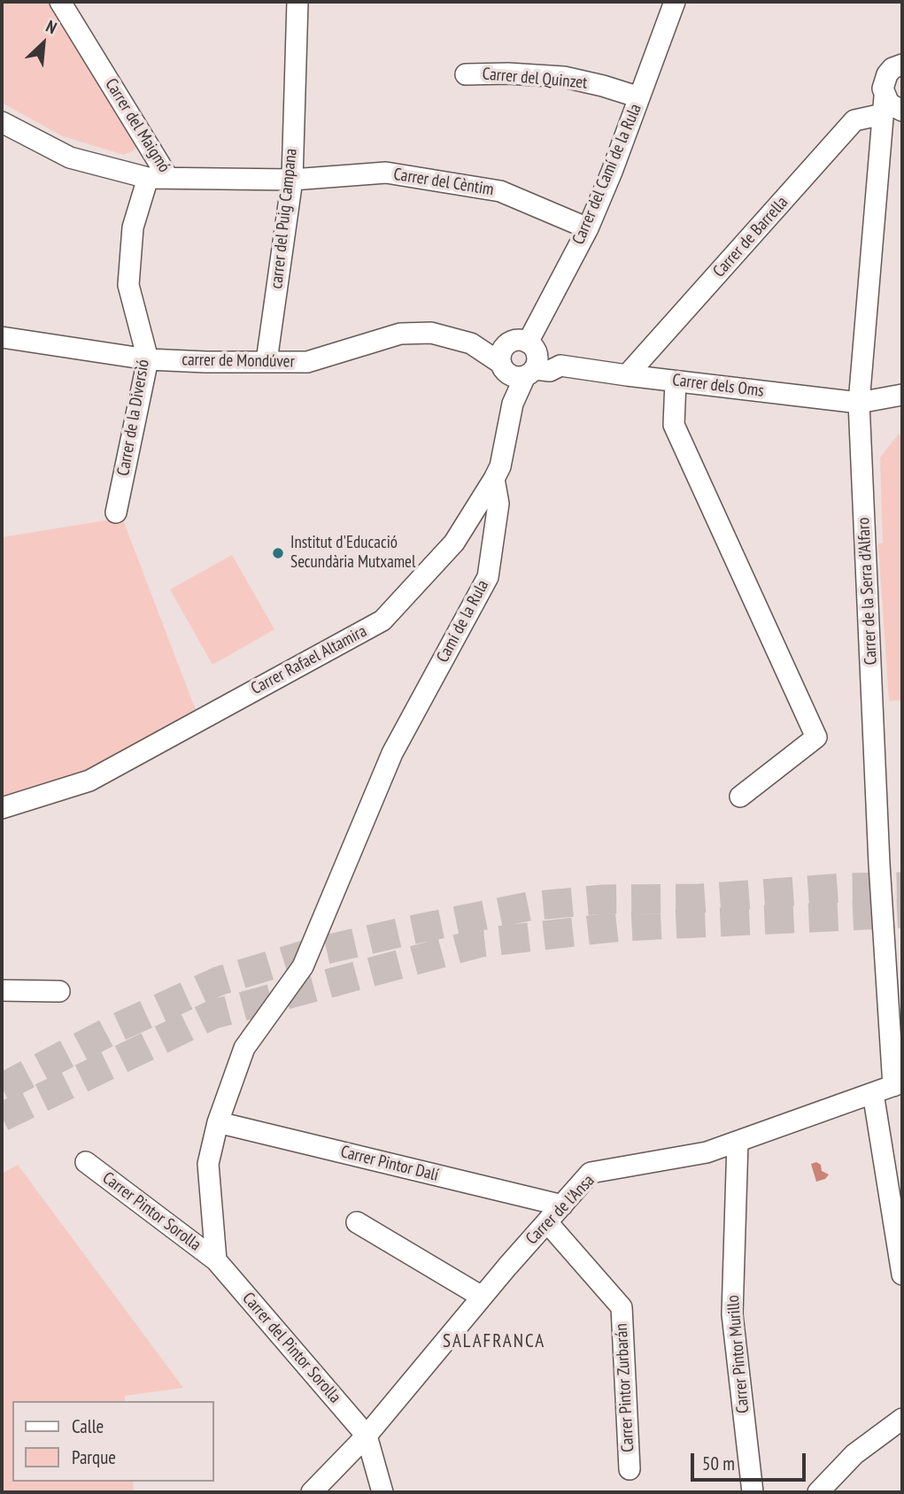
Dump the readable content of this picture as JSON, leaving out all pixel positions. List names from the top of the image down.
{
  "streets": {
    "street": [
      "Carrer del Quinzet",
      "Carrer del Maigmó",
      "Carrer del Camí de la Rula",
      "Carrer del Cèntim",
      "carrer del Puig Campana",
      "Carrer de Barrella",
      "carrer de Mondúver",
      "Carrer dels Oms",
      "Carrer de la Diversió",
      "Carrer de la Serra d'Alfaro",
      "Camí de la Rula",
      "Carrer Rafael Altamira",
      "Carrer Pintor Dalí",
      "Carrer de l'Ansa",
      "Carrer Pintor Sorolla",
      "Carrer del Pintor Sorolla",
      "Carrer Pintor Murillo",
      "Carrer Pintor Zurbarán"
    ]
  },
  "crossings": [
    ["Carrer del Quinzet", "Carrer del Camí de la Rula"],
    ["Carrer del Maigmó", "Carrer del Cèntim"],
    ["Carrer del Maigmó", "carrer del Puig Campana"],
    ["Carrer del Camí de la Rula", "Carrer del Cèntim"],
    ["Carrer del Camí de la Rula", "carrer de Mondúver"],
    ["Carrer del Camí de la Rula", "Carrer dels Oms"],
    ["Carrer del Camí de la Rula", "Carrer Rafael Altamira"],
    ["Carrer del Cèntim", "carrer del Puig Campana"],
    ["carrer del Puig Campana", "carrer de Mondúver"],
    ["Carrer de Barrella", "Carrer dels Oms"],
    ["Carrer de Barrella", "Carrer de la Serra d'Alfaro"],
    ["carrer de Mondúver", "Carrer dels Oms"],
    ["carrer de Mondúver", "Carrer de la Diversió"],
    ["carrer de Mondúver", "Carrer Rafael Altamira"],
    ["Carrer dels Oms", "Carrer de la Serra d'Alfaro"],
    ["Carrer dels Oms", "Carrer Rafael Altamira"],
    ["Carrer de la Serra d'Alfaro", "Carrer de l'Ansa"],
    ["Camí de la Rula", "Carrer Rafael Altamira"],
    ["Camí de la Rula", "Carrer Pintor Dalí"],
    ["Camí de la Rula", "Carrer Pintor Sorolla"],
    ["Camí de la Rula", "Carrer del Pintor Sorolla"],
    ["Carrer Pintor Dalí", "Carrer de l'Ansa"],
    ["Carrer de l'Ansa", "Carrer del Pintor Sorolla"],
    ["Carrer de l'Ansa", "Carrer Pintor Murillo"],
    ["Carrer de l'Ansa", "Carrer Pintor Zurbarán"],
    ["Carrer Pintor Sorolla", "Carrer del Pintor Sorolla"]
  ],
  "districts": ["SALAFRANCA"],
  "places": ["Institut d'Educació Secundària Mutxamel"],
  "legend": ["Calle", "Parque"],
  "scale_bar": "50 m",
  "north": "top right"
}
